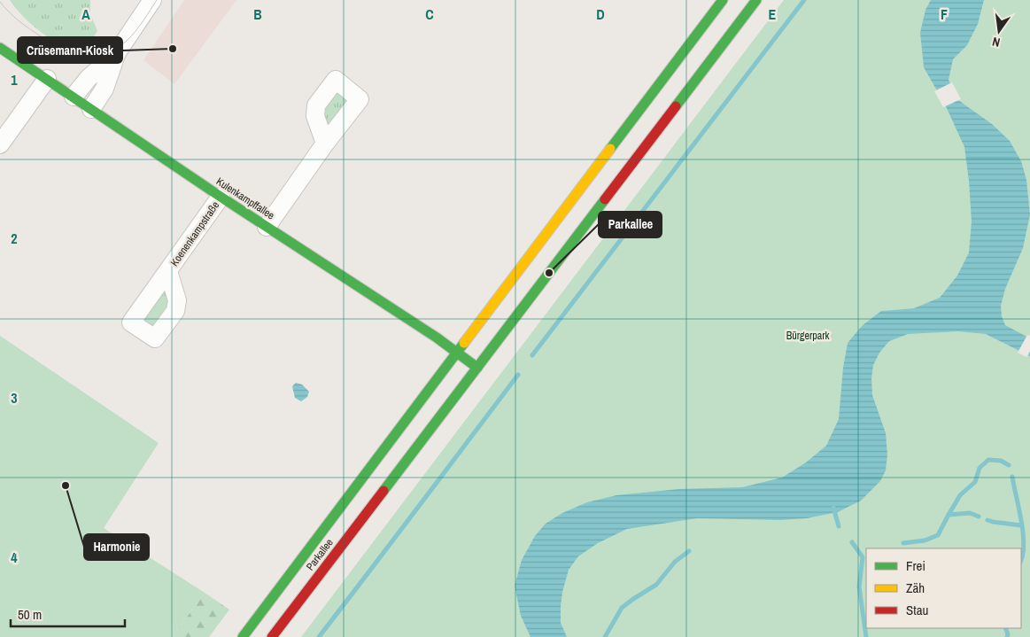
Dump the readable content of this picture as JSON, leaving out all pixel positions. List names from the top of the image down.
{
  "streets": {
    "main road": ["Kulenkampffallee", "Parkallee"],
    "street": ["Koenenkampstraße"]
  },
  "crossings": [
    ["Kulenkampffallee", "Koenenkampstraße"],
    ["Kulenkampffallee", "Parkallee"]
  ],
  "parks": ["Bürgerpark"],
  "places": ["Crüsemann-Kiosk", "Parkallee", "Harmonie"],
  "legend": ["Frei", "Zäh", "Stau"],
  "scale_bar": "50 m",
  "north": "bottom",
  "grid": {
    "columns": [
      "A",
      "B",
      "C",
      "D",
      "E",
      "F"
    ],
    "rows": [
      "1",
      "2",
      "3",
      "4"
    ]
  }
}
